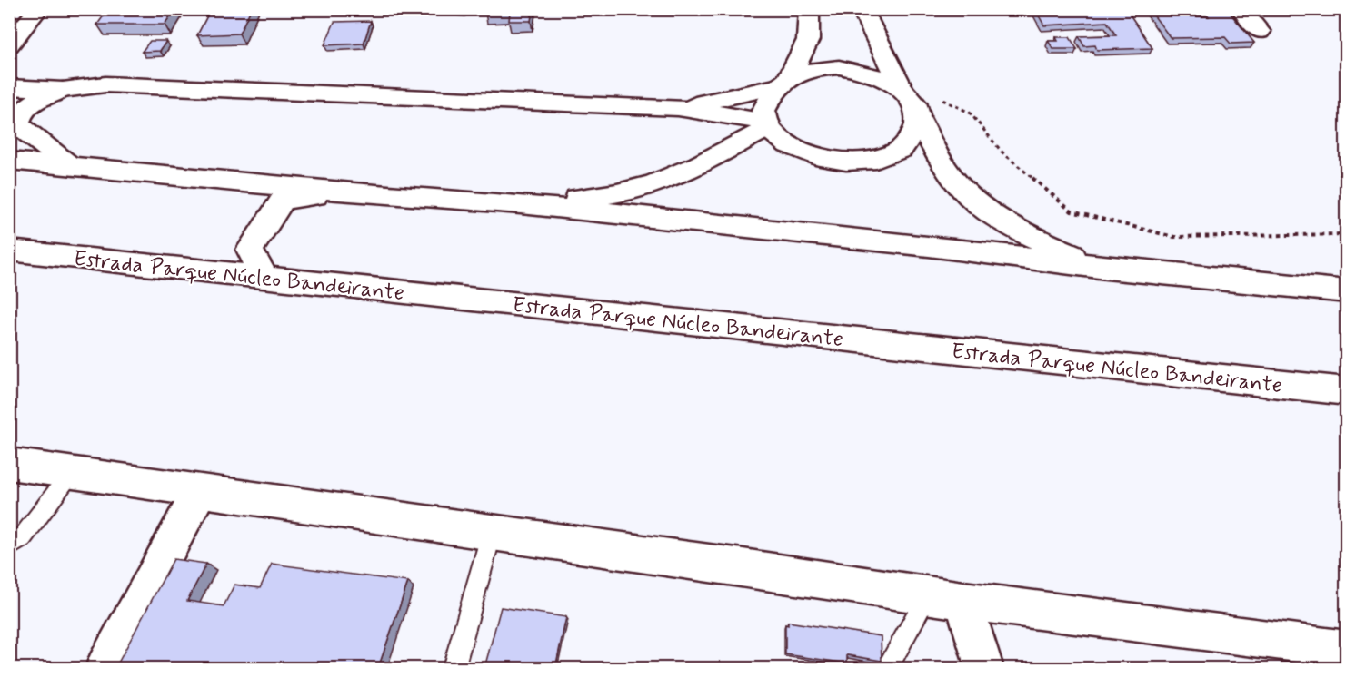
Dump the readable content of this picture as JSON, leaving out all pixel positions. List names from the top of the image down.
{
  "streets": {
    "main road": ["Estrada Parque Núcleo Bandeirante"]
  }
}
